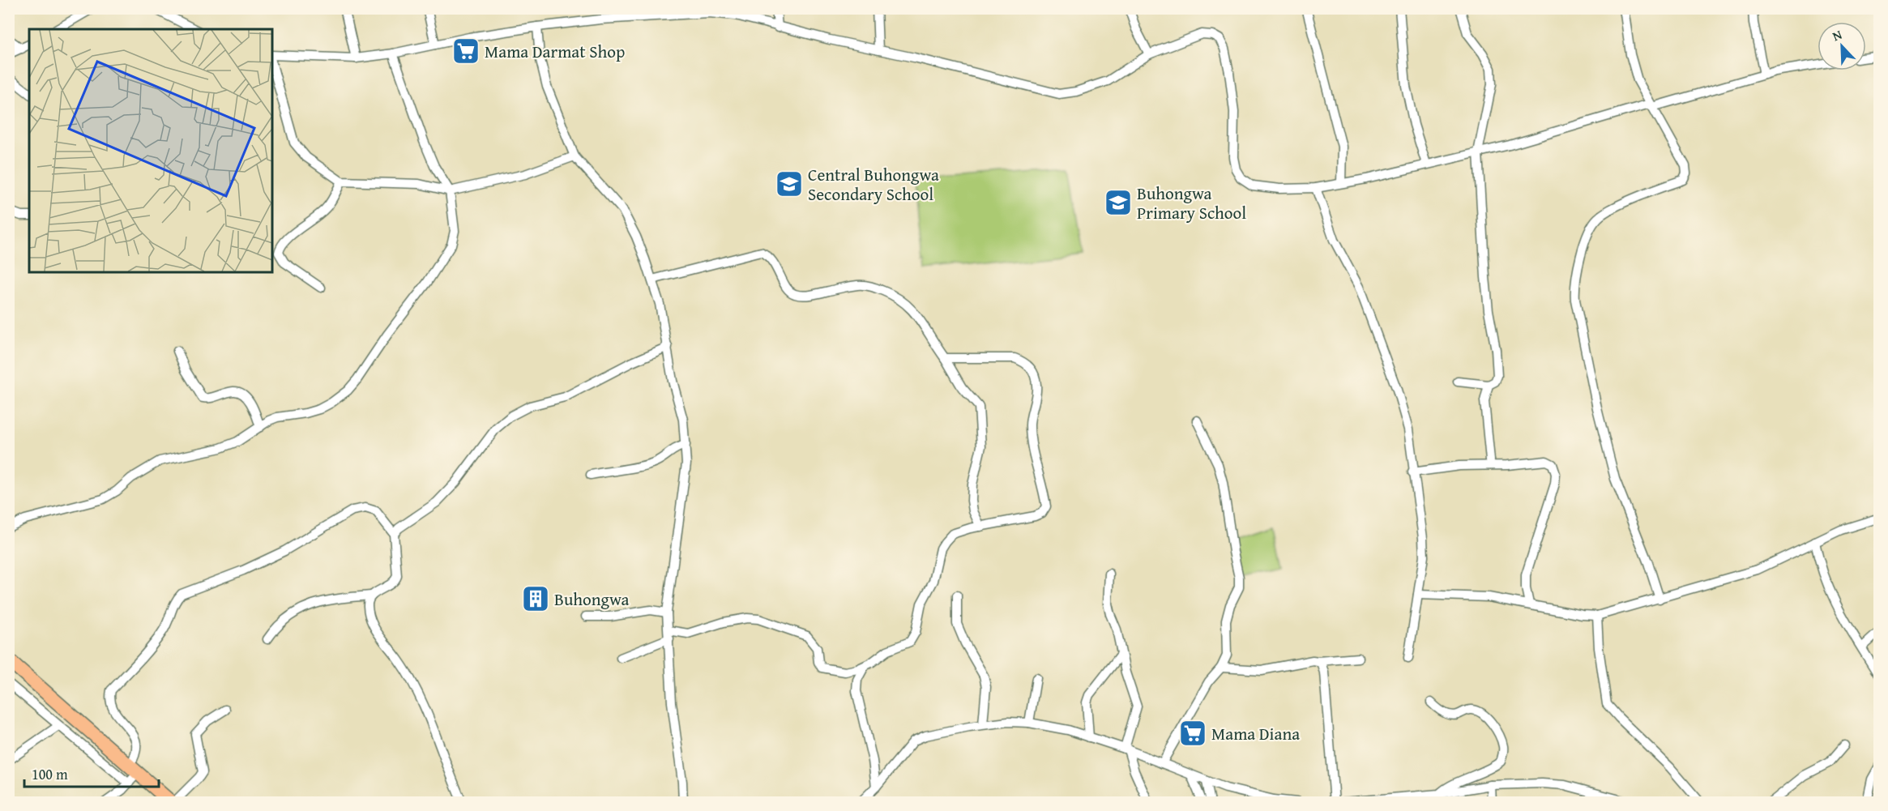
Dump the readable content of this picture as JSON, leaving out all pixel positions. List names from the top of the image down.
{
  "places": {
    "supermarket": ["Mama Darmat Shop", "Mama Diana"],
    "school or university": ["Central Buhongwa Secondary School", "Buhongwa Primary School"],
    "building": ["Buhongwa"]
  },
  "scale_bar": "100 m",
  "north": "top left"
}
